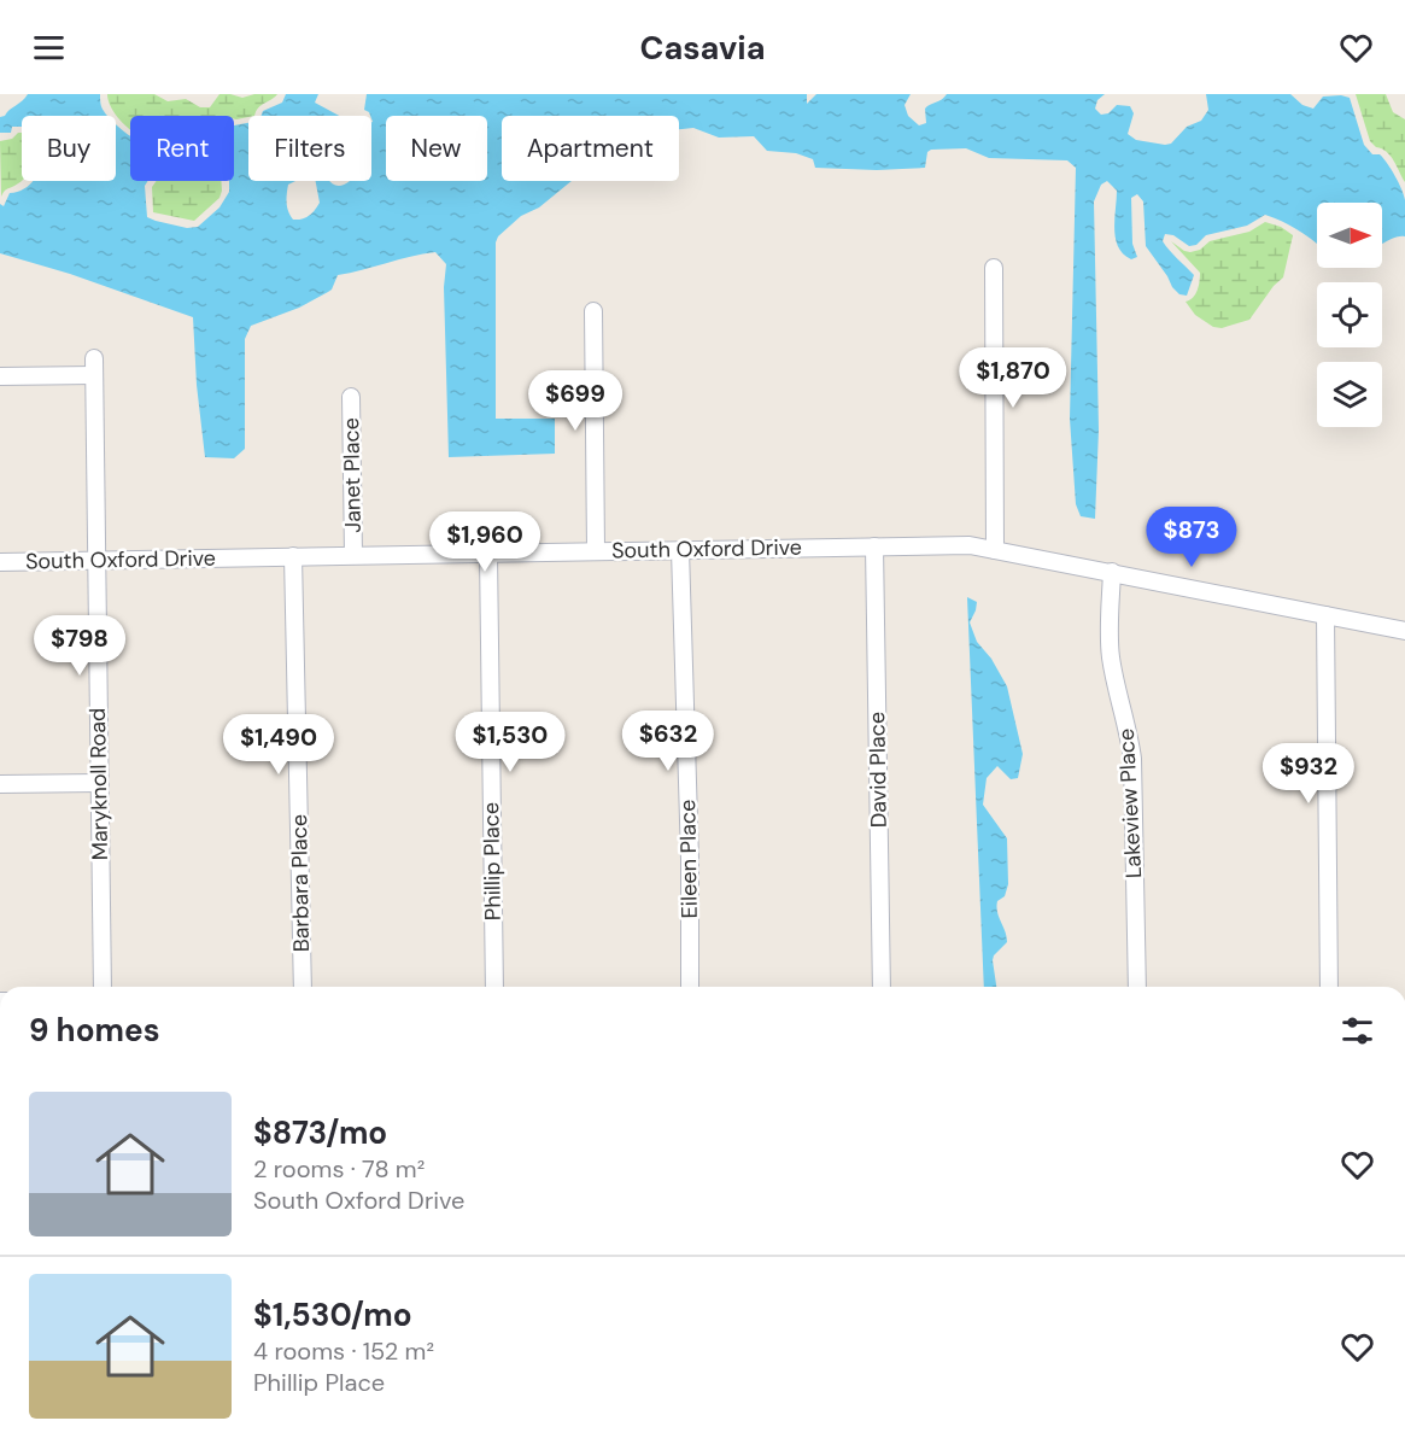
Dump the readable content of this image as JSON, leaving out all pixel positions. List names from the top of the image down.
{
  "streets": {
    "street": [
      "Janet Place",
      "South Oxford Drive",
      "David Place",
      "Maryknoll Road",
      "Lakeview Place",
      "Eileen Place",
      "Phillip Place",
      "Barbara Place"
    ]
  },
  "crossings": [
    ["Janet Place", "South Oxford Drive"],
    ["South Oxford Drive", "David Place"],
    ["South Oxford Drive", "Maryknoll Road"],
    ["South Oxford Drive", "Lakeview Place"],
    ["South Oxford Drive", "Eileen Place"],
    ["South Oxford Drive", "Phillip Place"],
    ["South Oxford Drive", "Barbara Place"]
  ],
  "north": "right",
  "page": {
    "header": "Casavia",
    "chip": [
      "Buy",
      "Rent",
      "Filters",
      "New",
      "Apartment"
    ],
    "price": [
      "$1,870",
      "$699",
      "$873",
      "$1,960",
      "$798",
      "$632",
      "$1,530",
      "$1,490",
      "$932"
    ],
    "heading": "9 homes",
    "list": [
      {
        "name": "$873/mo",
        "note": "2 rooms · 78 m² · South Oxford Drive"
      },
      {
        "name": "$1,530/mo",
        "note": "4 rooms · 152 m² · Phillip Place"
      }
    ]
  }
}
